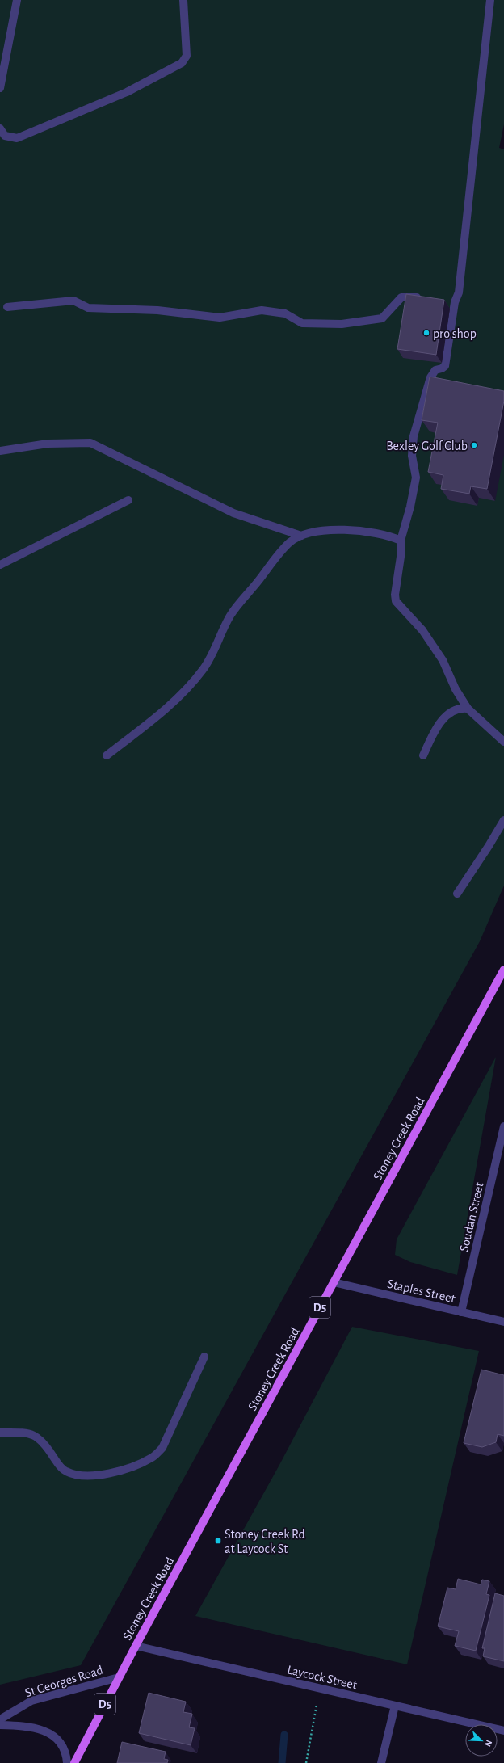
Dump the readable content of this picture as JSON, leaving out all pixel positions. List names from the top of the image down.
{
  "streets": {
    "main road": ["Stoney Creek Road", "D5"],
    "street": [
      "Soudan Street",
      "Staples Street",
      "Laycock Street",
      "St Georges Road"
    ]
  },
  "crossings": [
    ["Stoney Creek Road", "Staples Street"],
    ["Stoney Creek Road", "Laycock Street"],
    ["Stoney Creek Road", "St Georges Road"],
    ["Soudan Street", "Staples Street"]
  ],
  "places": {
    "other": ["pro shop", "Bexley Golf Club"],
    "transit": ["Stoney Creek Rd at Laycock St"]
  },
  "north": "bottom right"
}
